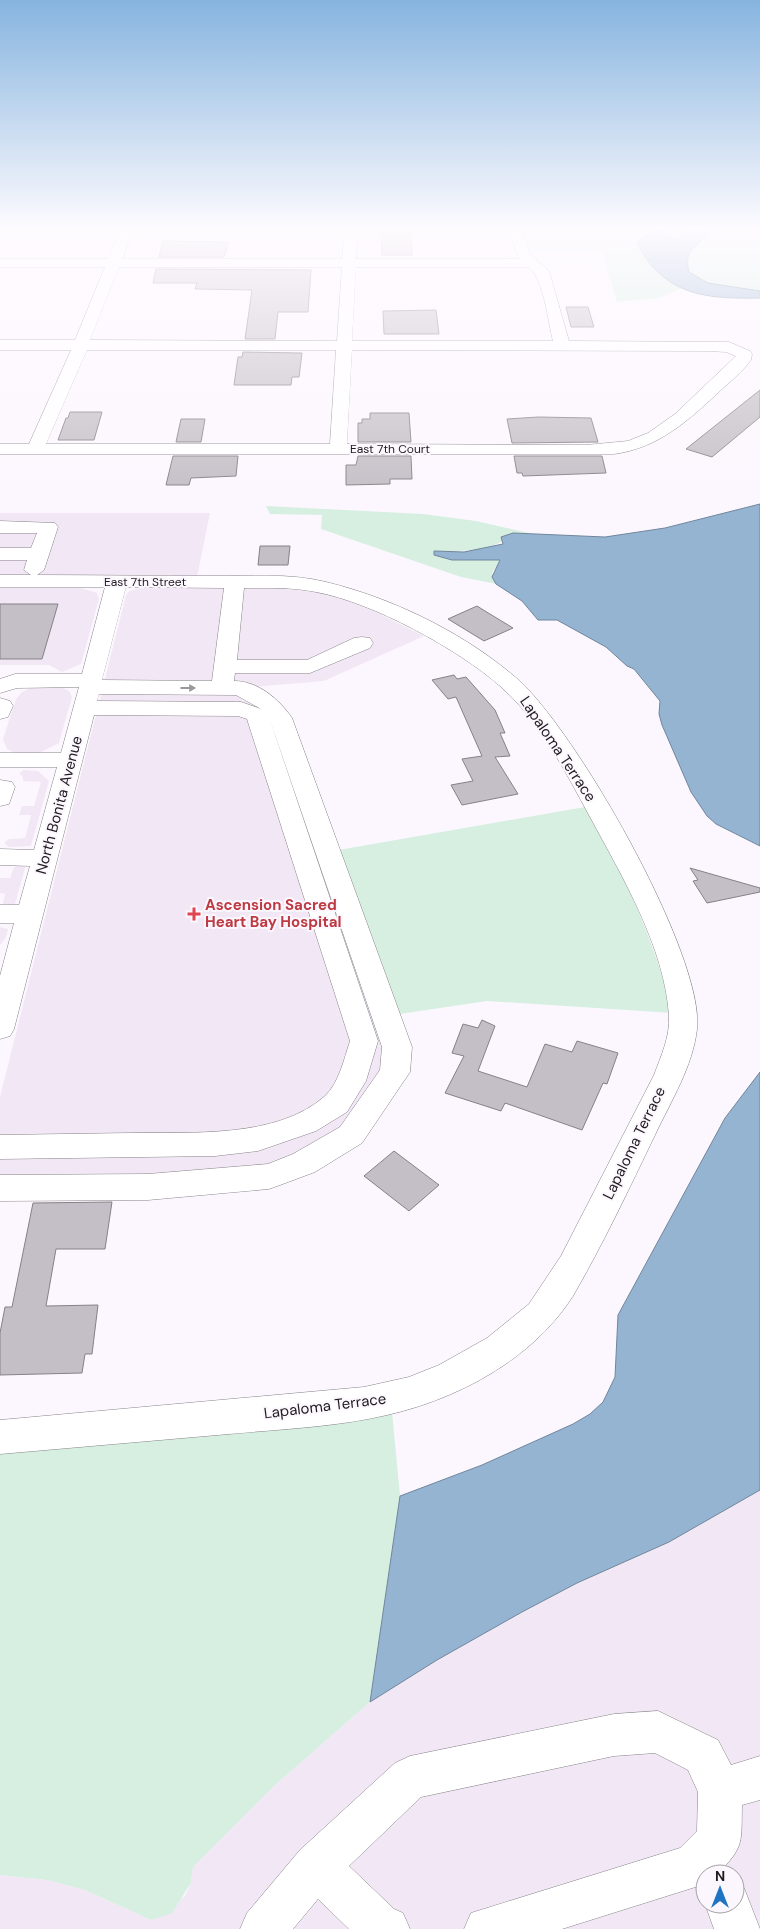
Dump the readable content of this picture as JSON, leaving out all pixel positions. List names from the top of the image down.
{
  "streets": {
    "street": [
      "East 7th Court",
      "East 7th Street",
      "Lapaloma Terrace",
      "North Bonita Avenue"
    ]
  },
  "crossings": [
    ["East 7th Street", "Lapaloma Terrace"],
    ["East 7th Street", "North Bonita Avenue"]
  ],
  "places": {
    "health": ["Ascension Sacred Heart Bay Hospital"]
  },
  "north": "top"
}
